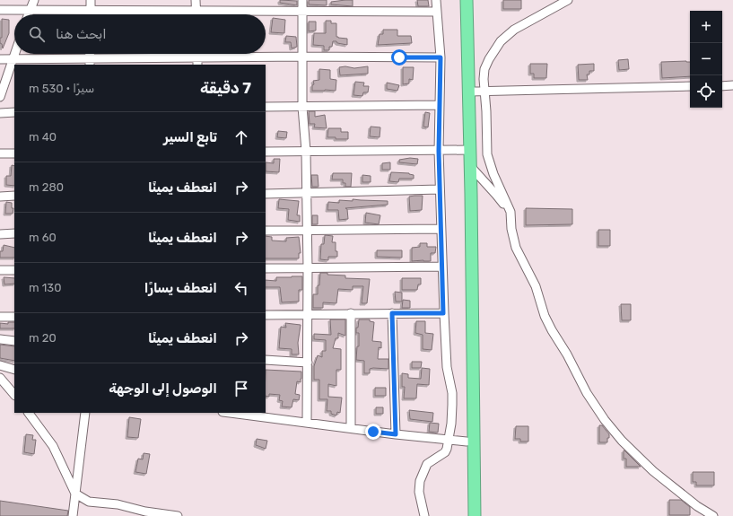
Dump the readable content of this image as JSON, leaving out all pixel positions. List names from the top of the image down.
{
  "page": {
    "map_buttons": ["+", "−"],
    "search": "ابحث هنا",
    "heading": ["7 دقيقة", "سيرًا · 530 m"],
    "list": [
      ["تابع السير", "40 m"],
      ["انعطف يمينًا", "280 m"],
      ["انعطف يمينًا", "60 m"],
      ["انعطف يسارًا", "130 m"],
      ["انعطف يمينًا", "20 m"],
      "الوصول إلى الوجهة"
    ]
  }
}
